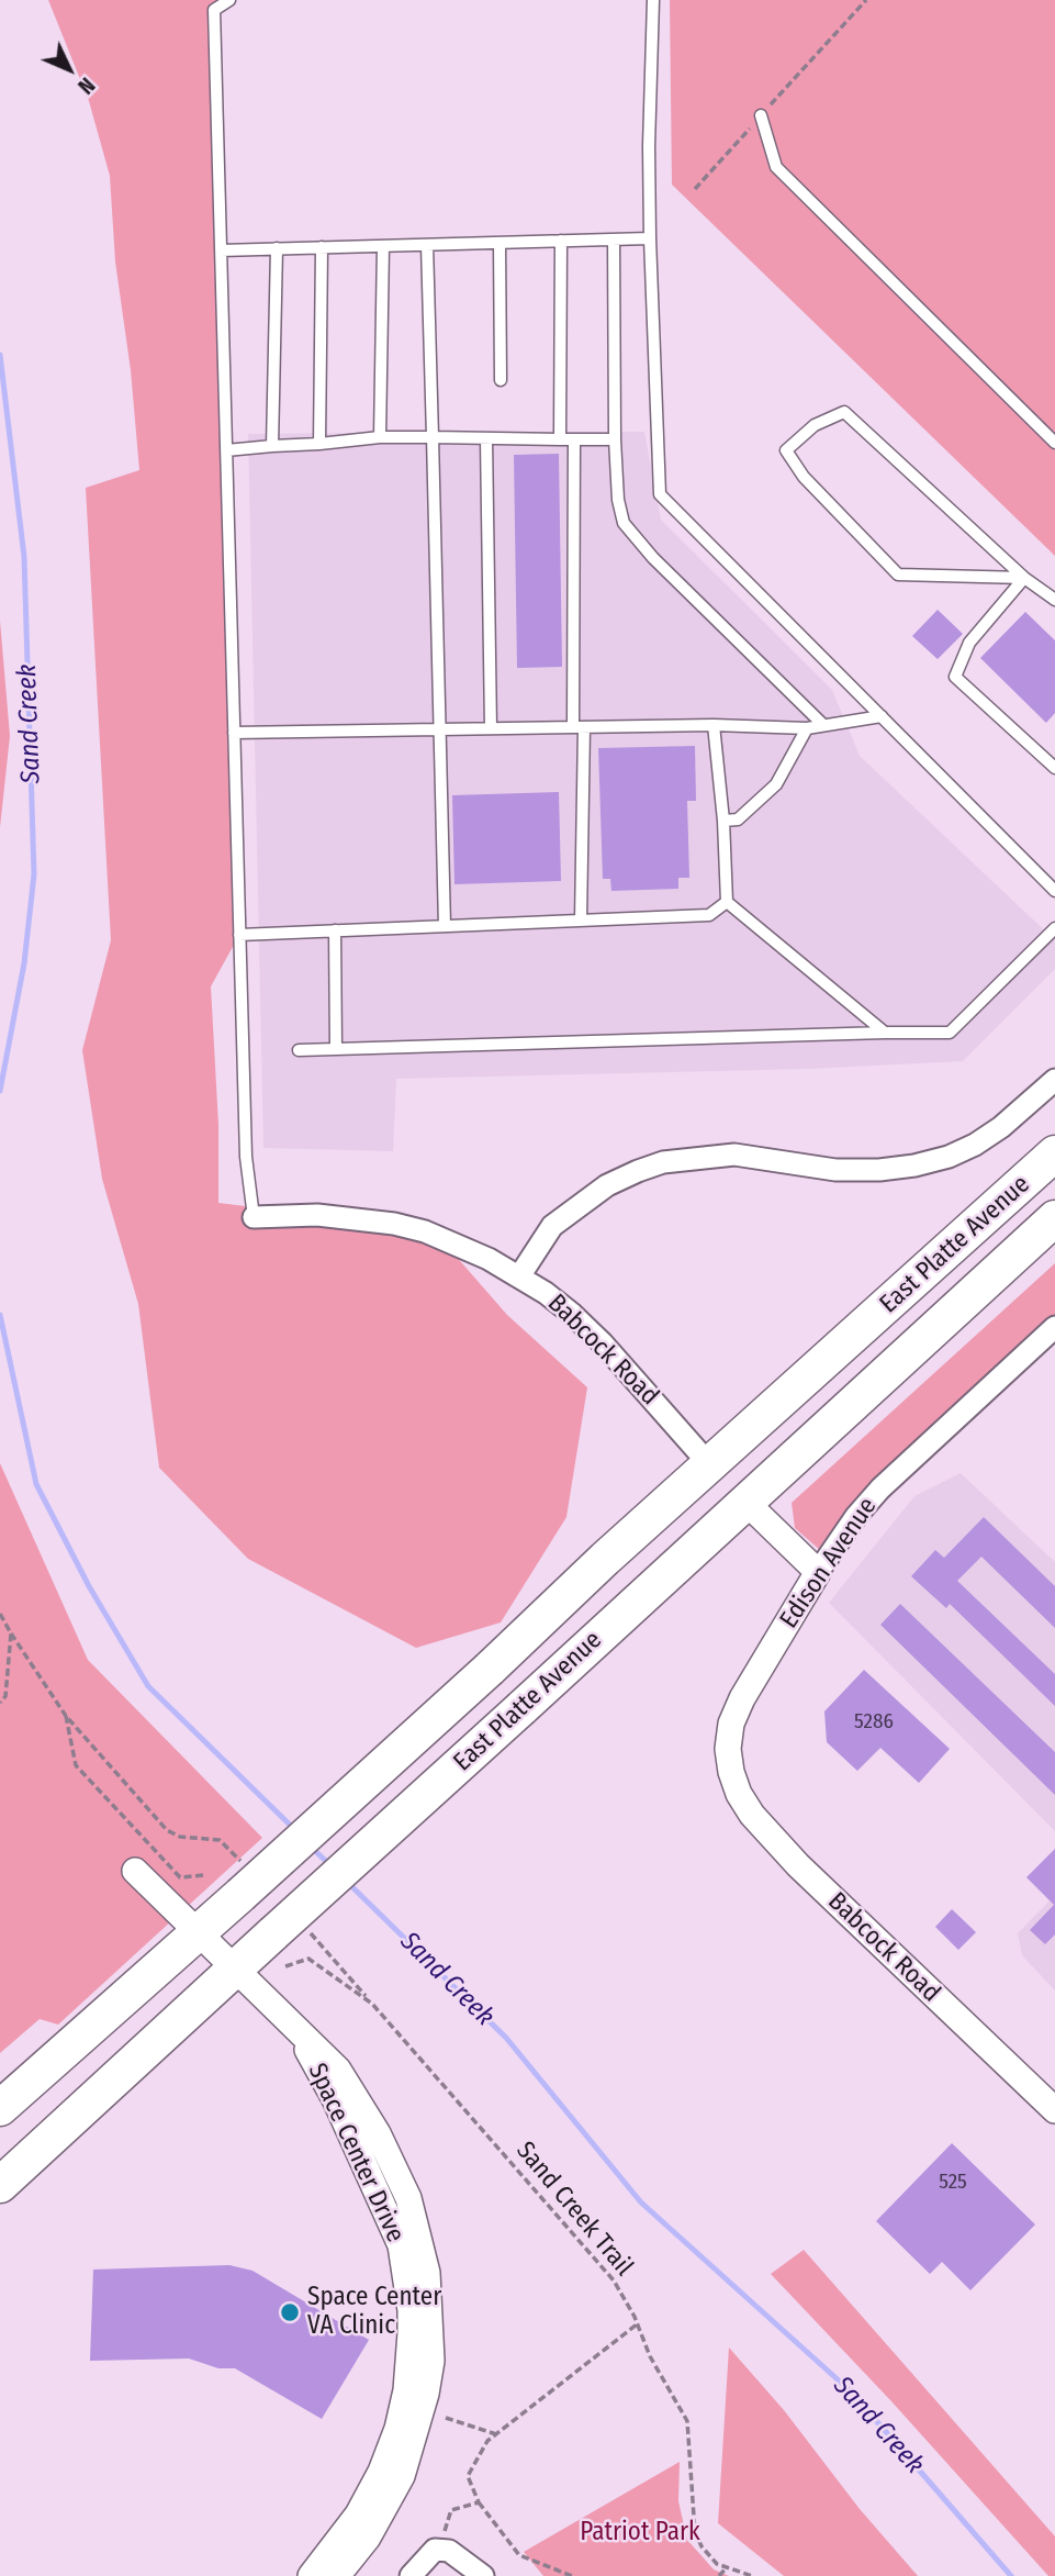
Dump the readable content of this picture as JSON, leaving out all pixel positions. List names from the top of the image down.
{
  "streets": {
    "highway": ["East Platte Avenue"],
    "street": ["Babcock Road", "Edison Avenue", "Space Center Drive"],
    "path": ["Sand Creek Trail"]
  },
  "crossings": [
    ["East Platte Avenue", "Babcock Road"],
    ["East Platte Avenue", "Space Center Drive"],
    ["East Platte Avenue", "Sand Creek Trail"],
    ["Babcock Road", "Edison Avenue"]
  ],
  "water": ["Sand Creek"],
  "parks": ["Patriot Park"],
  "places": ["Space Center VA Clinic"],
  "house_numbers": ["5286", "525"],
  "north": "bottom right"
}
